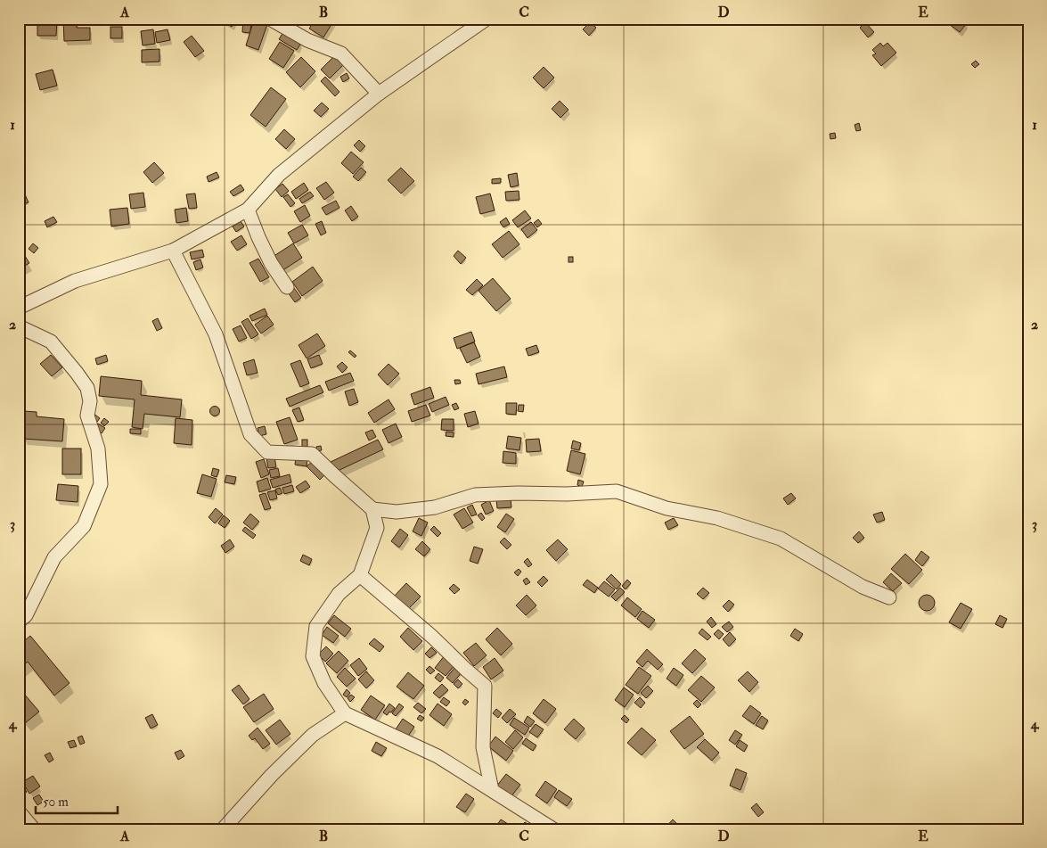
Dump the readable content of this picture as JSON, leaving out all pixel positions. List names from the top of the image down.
{
  "scale_bar": "50 m",
  "grid": {
    "columns": [
      "A",
      "B",
      "C",
      "D",
      "E"
    ],
    "rows": [
      "1",
      "2",
      "3",
      "4"
    ]
  }
}
